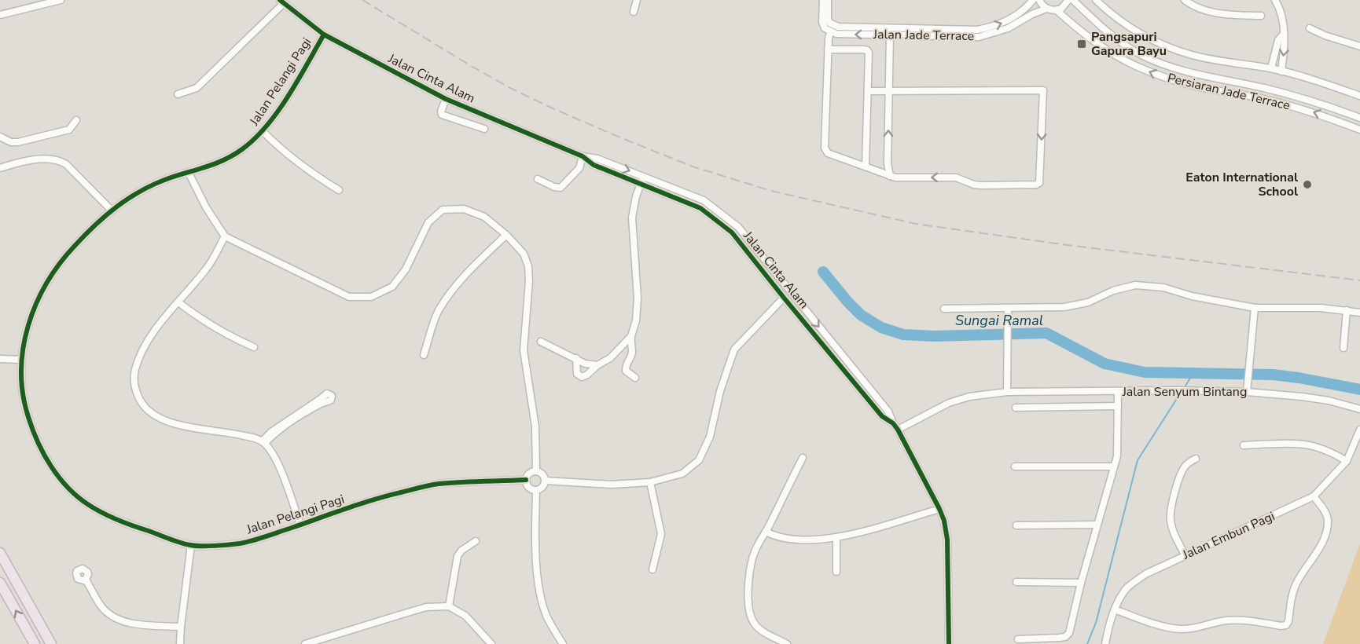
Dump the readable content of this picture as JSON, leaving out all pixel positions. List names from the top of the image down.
{
  "streets": {
    "street": [
      "Jalan Jade Terrace",
      "Jalan Cinta Alam",
      "Jalan Pelangi Pagi",
      "Persiaran Jade Terrace",
      "Jalan Senyum Bintang",
      "Jalan Embun Pagi"
    ]
  },
  "crossings": [
    ["Jalan Cinta Alam", "Jalan Pelangi Pagi"],
    ["Jalan Cinta Alam", "Jalan Senyum Bintang"]
  ],
  "water": ["Sungai Ramal"],
  "places": {
    "transit": ["Pangsapuri Gapura Bayu"],
    "other": ["Eaton International School"]
  }
}
